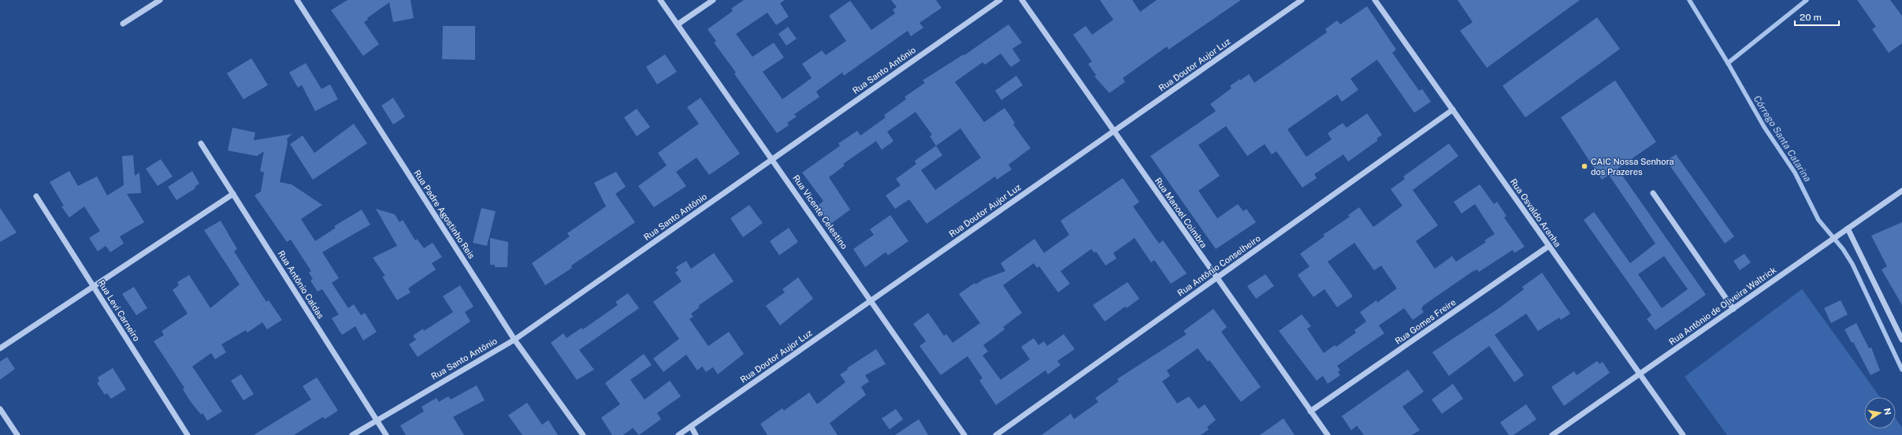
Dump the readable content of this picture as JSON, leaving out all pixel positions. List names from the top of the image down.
{
  "streets": {
    "street": [
      "Rua Doutor Aujor Luz",
      "Rua Santo Antônio",
      "Rua Vicente Celestino",
      "Rua Manoel Coimbra",
      "Rua Osvaldo Aranha",
      "Rua Padre Agostinho Reis",
      "Rua Antônio Conselheiro",
      "Rua Antônio Caldas",
      "Rua Antônio de Oliveira Waltrick",
      "Rua Levi Carneiro",
      "Rua Gomes Freire"
    ]
  },
  "crossings": [
    ["Rua Doutor Aujor Luz", "Rua Vicente Celestino"],
    ["Rua Doutor Aujor Luz", "Rua Manoel Coimbra"],
    ["Rua Santo Antônio", "Rua Vicente Celestino"],
    ["Rua Santo Antônio", "Rua Padre Agostinho Reis"],
    ["Rua Santo Antônio", "Rua Antônio Caldas"],
    ["Rua Manoel Coimbra", "Rua Antônio Conselheiro"],
    ["Rua Manoel Coimbra", "Rua Gomes Freire"],
    ["Rua Osvaldo Aranha", "Rua Antônio Conselheiro"],
    ["Rua Osvaldo Aranha", "Rua Antônio de Oliveira Waltrick"],
    ["Rua Osvaldo Aranha", "Rua Gomes Freire"]
  ],
  "water": ["Córrego Santa Catarina"],
  "places": ["CAIC Nossa Senhora dos Prazeres"],
  "scale_bar": "20 m",
  "north": "right"
}
